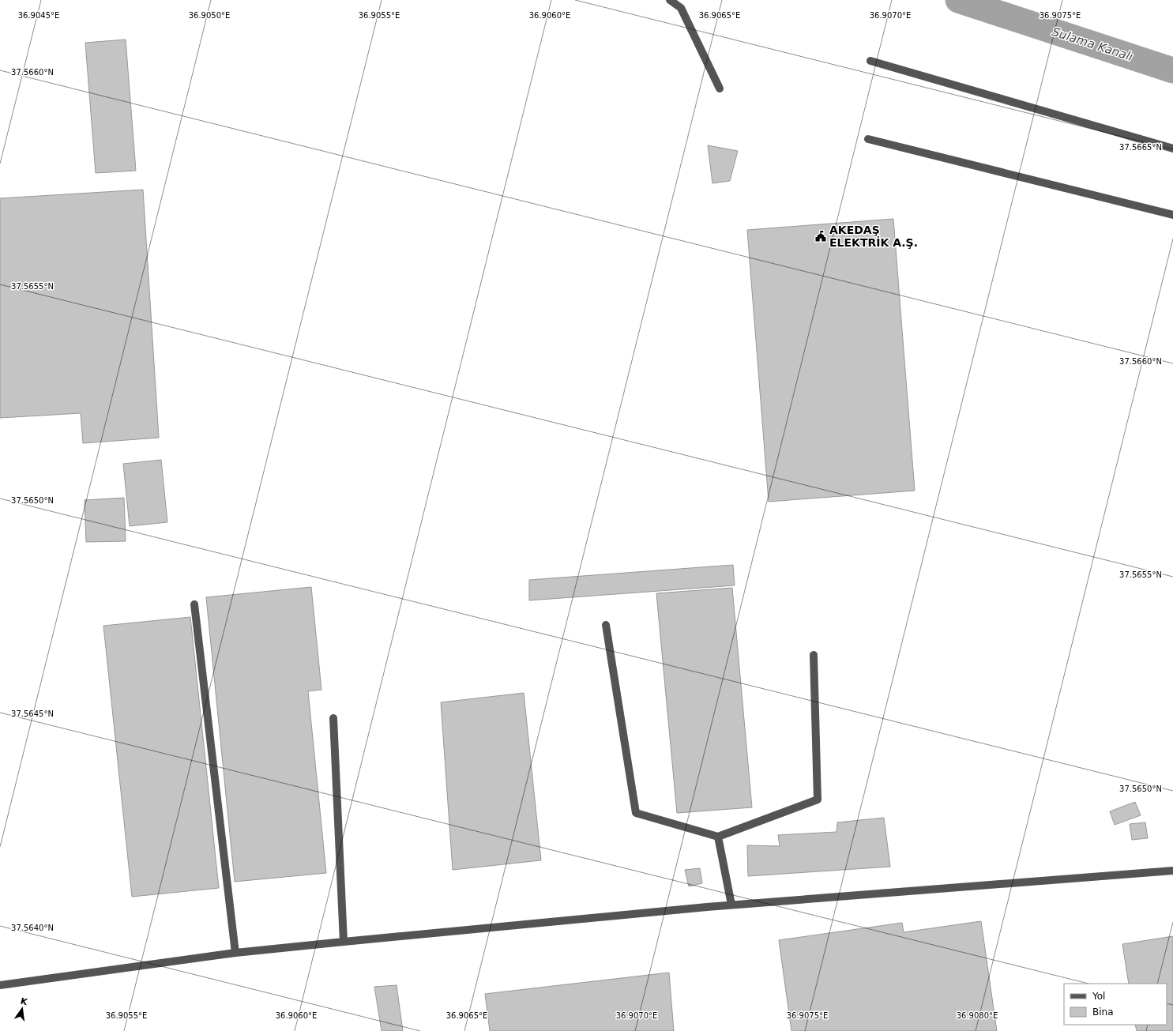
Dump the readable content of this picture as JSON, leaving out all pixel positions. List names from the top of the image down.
{
  "water": ["Sulama Kanalı"],
  "places": {
    "public building": ["AKEDAŞ ELEKTRİK A.Ş."]
  },
  "legend": ["Yol", "Bina"],
  "north": "top",
  "coordinates": [
    "36.9045°E",
    "36.9050°E",
    "36.9055°E",
    "36.9060°E",
    "36.9065°E",
    "36.9070°E",
    "36.9075°E",
    "37.5660°N",
    "37.5665°N",
    "37.5655°N",
    "37.5650°N",
    "37.5645°N",
    "37.5640°N",
    "36.9080°E"
  ]
}
